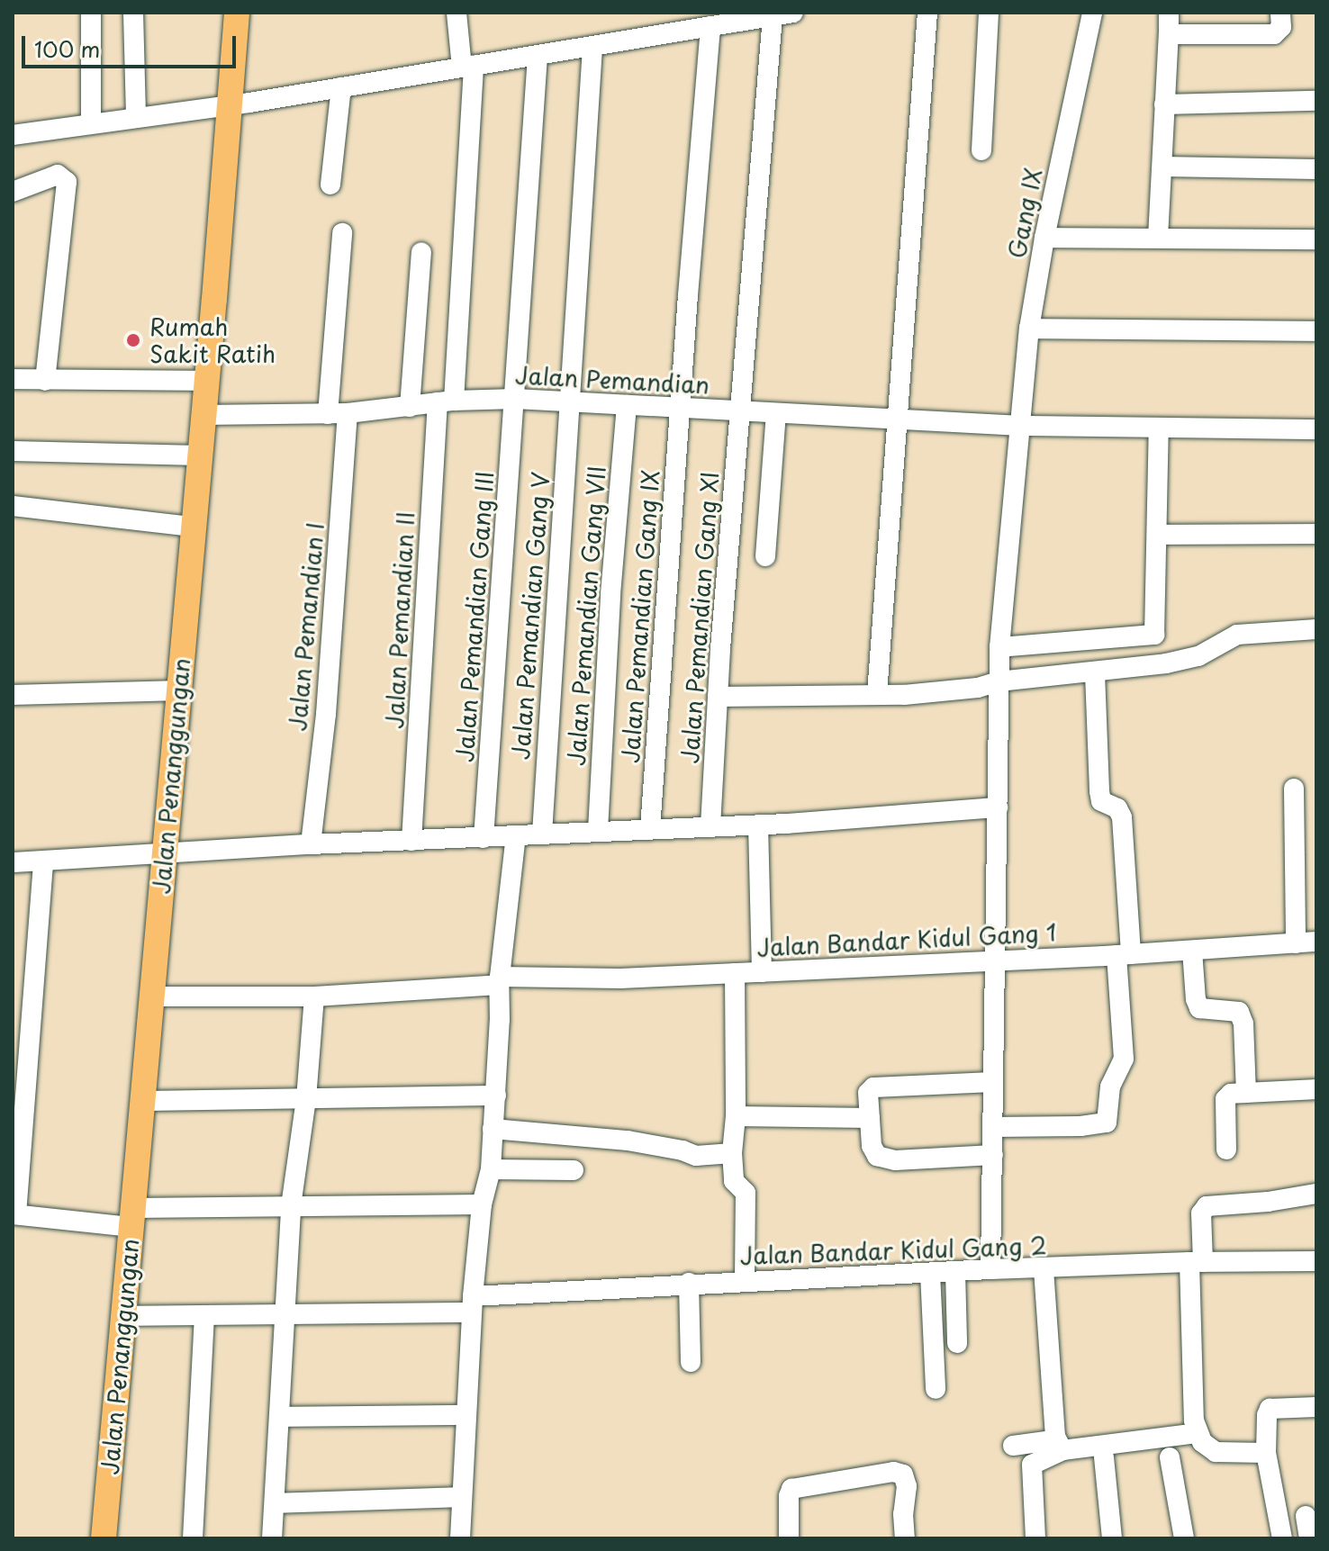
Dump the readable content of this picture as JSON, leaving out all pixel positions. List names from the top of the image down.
{
  "streets": {
    "main road": ["Jalan Penanggungan"],
    "street": [
      "Gang IX",
      "Jalan Pemandian",
      "Jalan Pemandian Gang V",
      "Jalan Pemandian Gang VII",
      "Jalan Pemandian Gang III",
      "Jalan Pemandian Gang IX",
      "Jalan Pemandian Gang XI",
      "Jalan Pemandian II",
      "Jalan Pemandian I",
      "Jalan Bandar Kidul Gang 1",
      "Jalan Bandar Kidul Gang 2"
    ]
  },
  "crossings": [
    ["Gang IX", "Jalan Pemandian"],
    ["Gang IX", "Jalan Bandar Kidul Gang 1"],
    ["Gang IX", "Jalan Bandar Kidul Gang 2"],
    ["Jalan Pemandian", "Jalan Pemandian Gang V"],
    ["Jalan Pemandian", "Jalan Pemandian Gang VII"],
    ["Jalan Pemandian", "Jalan Pemandian Gang III"],
    ["Jalan Pemandian", "Jalan Pemandian Gang IX"],
    ["Jalan Pemandian", "Jalan Pemandian Gang XI"],
    ["Jalan Pemandian", "Jalan Pemandian II"],
    ["Jalan Pemandian", "Jalan Pemandian I"],
    ["Jalan Pemandian", "Jalan Penanggungan"],
    ["Jalan Penanggungan", "Jalan Bandar Kidul Gang 1"],
    ["Jalan Penanggungan", "Jalan Bandar Kidul Gang 2"]
  ],
  "places": ["Rumah Sakit Ratih"],
  "scale_bar": "100 m"
}
